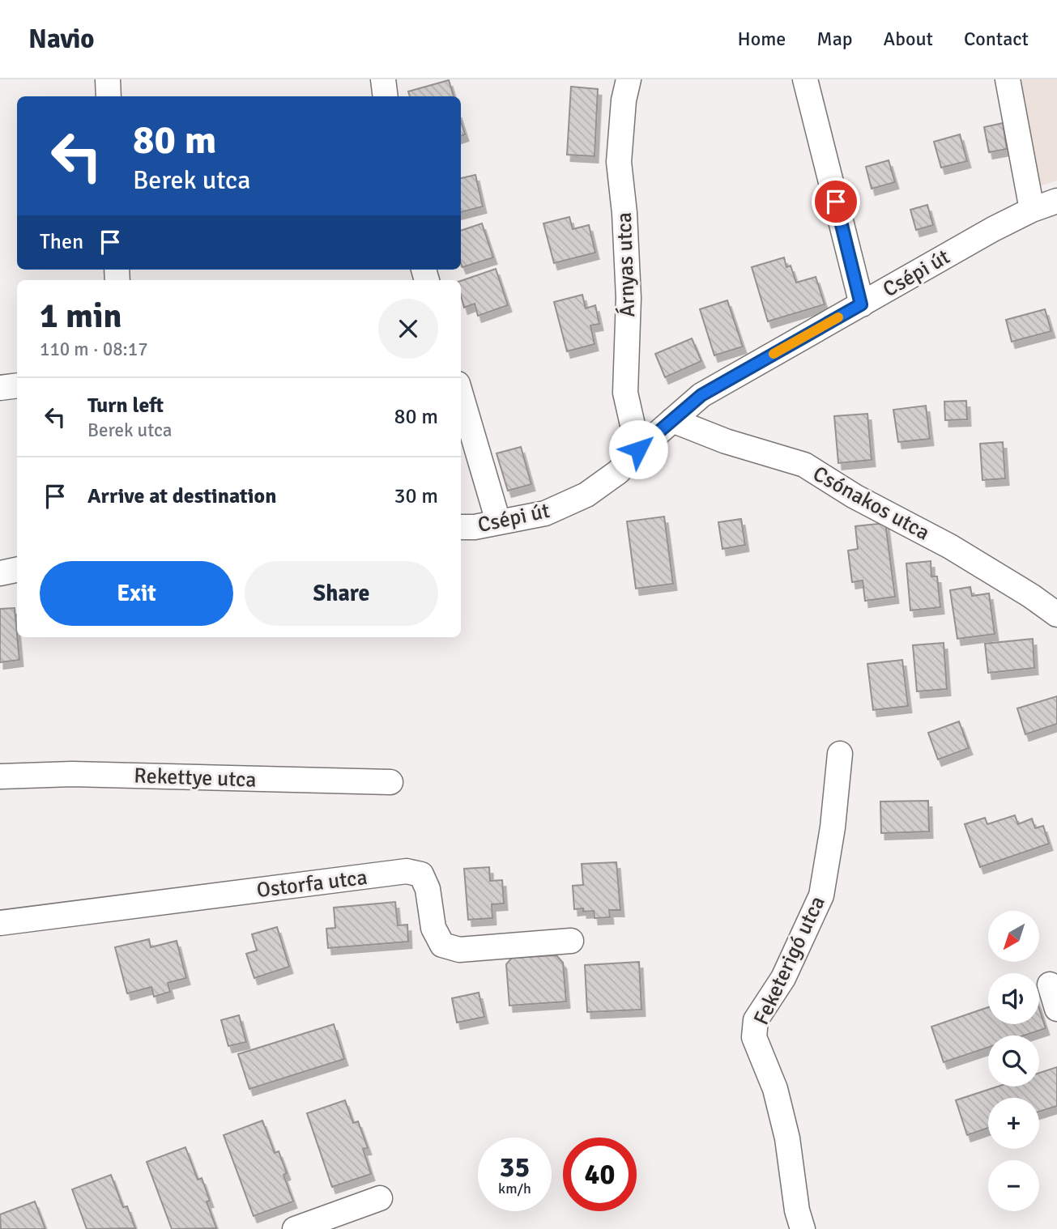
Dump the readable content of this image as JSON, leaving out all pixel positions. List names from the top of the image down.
{
  "streets": {
    "street": [
      "Árnyas utca",
      "Csépi út",
      "Csónakos utca",
      "Rekettye utca",
      "Ostorfa utca",
      "Feketerigó utca"
    ]
  },
  "crossings": [
    ["Árnyas utca", "Csépi út"],
    ["Csépi út", "Csónakos utca"]
  ],
  "north": "bottom left",
  "page": {
    "header": "Navio",
    "nav": [
      "Home",
      "Map",
      "About",
      "Contact"
    ],
    "turn": ["80 m", "Berek utca"],
    "then": "Then",
    "heading": ["1 min", "110 m · 08:17"],
    "list": [
      {
        "name": "Turn left",
        "note": "Berek utca",
        "value": "80 m"
      },
      {
        "name": "Arrive at destination",
        "value": "30 m"
      }
    ],
    "buttons": ["Exit", "Share"],
    "map_buttons": ["+", "−"],
    "speed": "35 km/h",
    "limit": "40"
  }
}
